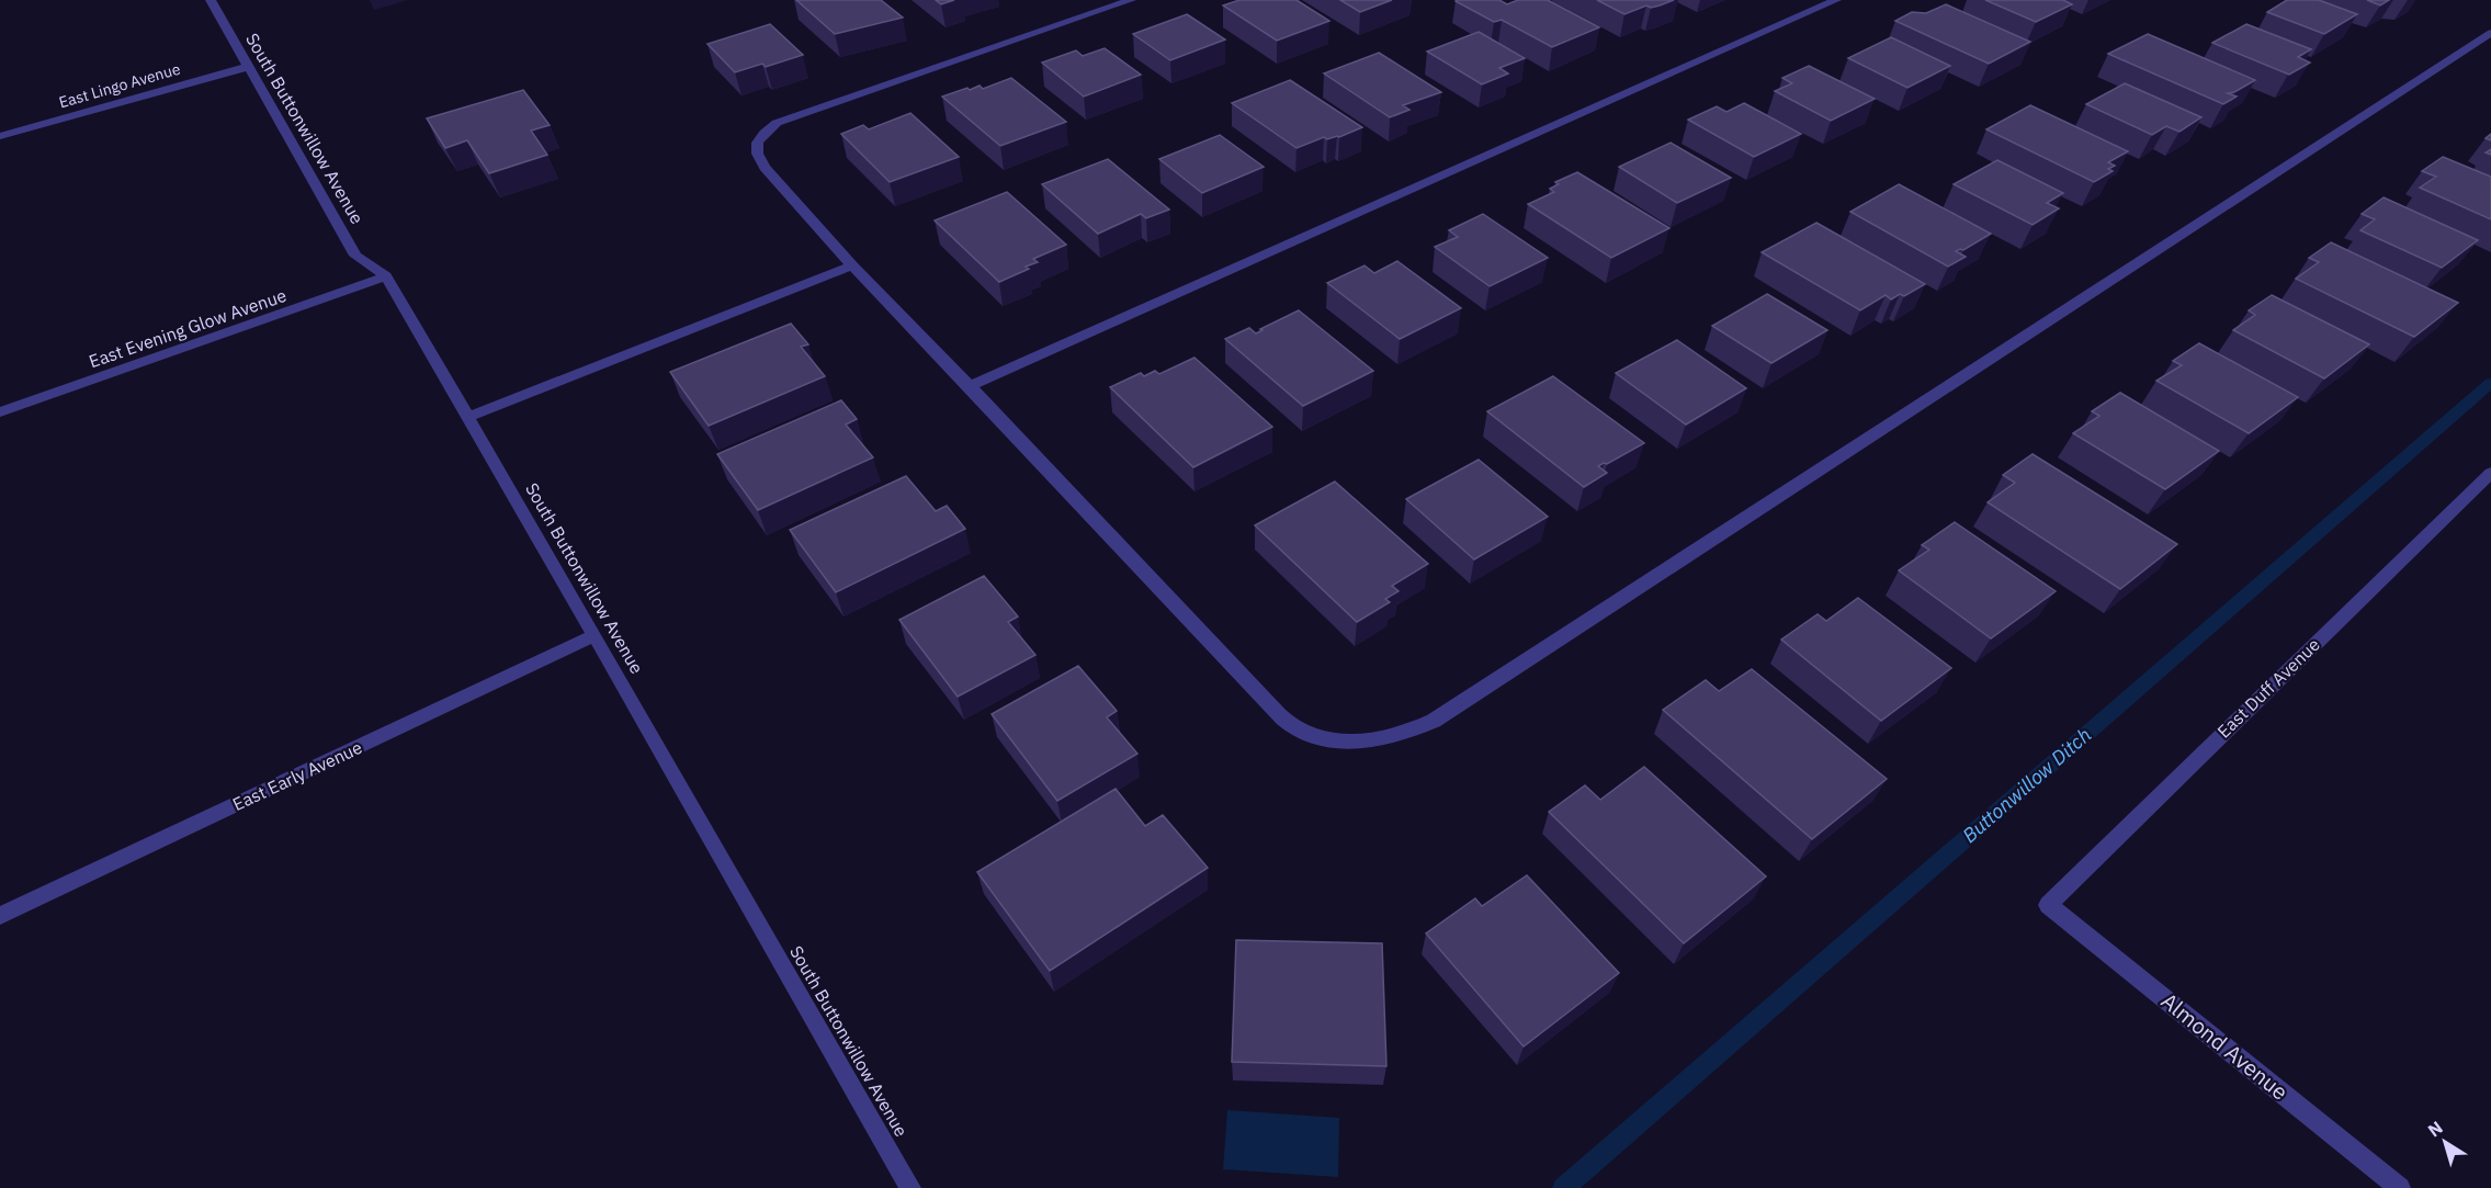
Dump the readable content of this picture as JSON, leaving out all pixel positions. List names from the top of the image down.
{
  "streets": {
    "street": [
      "East Lingo Avenue",
      "South Buttonwillow Avenue",
      "East Evening Glow Avenue",
      "East Duff Avenue",
      "East Early Avenue",
      "Almond Avenue"
    ]
  },
  "crossings": [
    ["East Lingo Avenue", "South Buttonwillow Avenue"],
    ["South Buttonwillow Avenue", "East Evening Glow Avenue"],
    ["South Buttonwillow Avenue", "East Early Avenue"],
    ["East Duff Avenue", "Almond Avenue"]
  ],
  "water": ["Buttonwillow Ditch"],
  "north": "top left"
}
